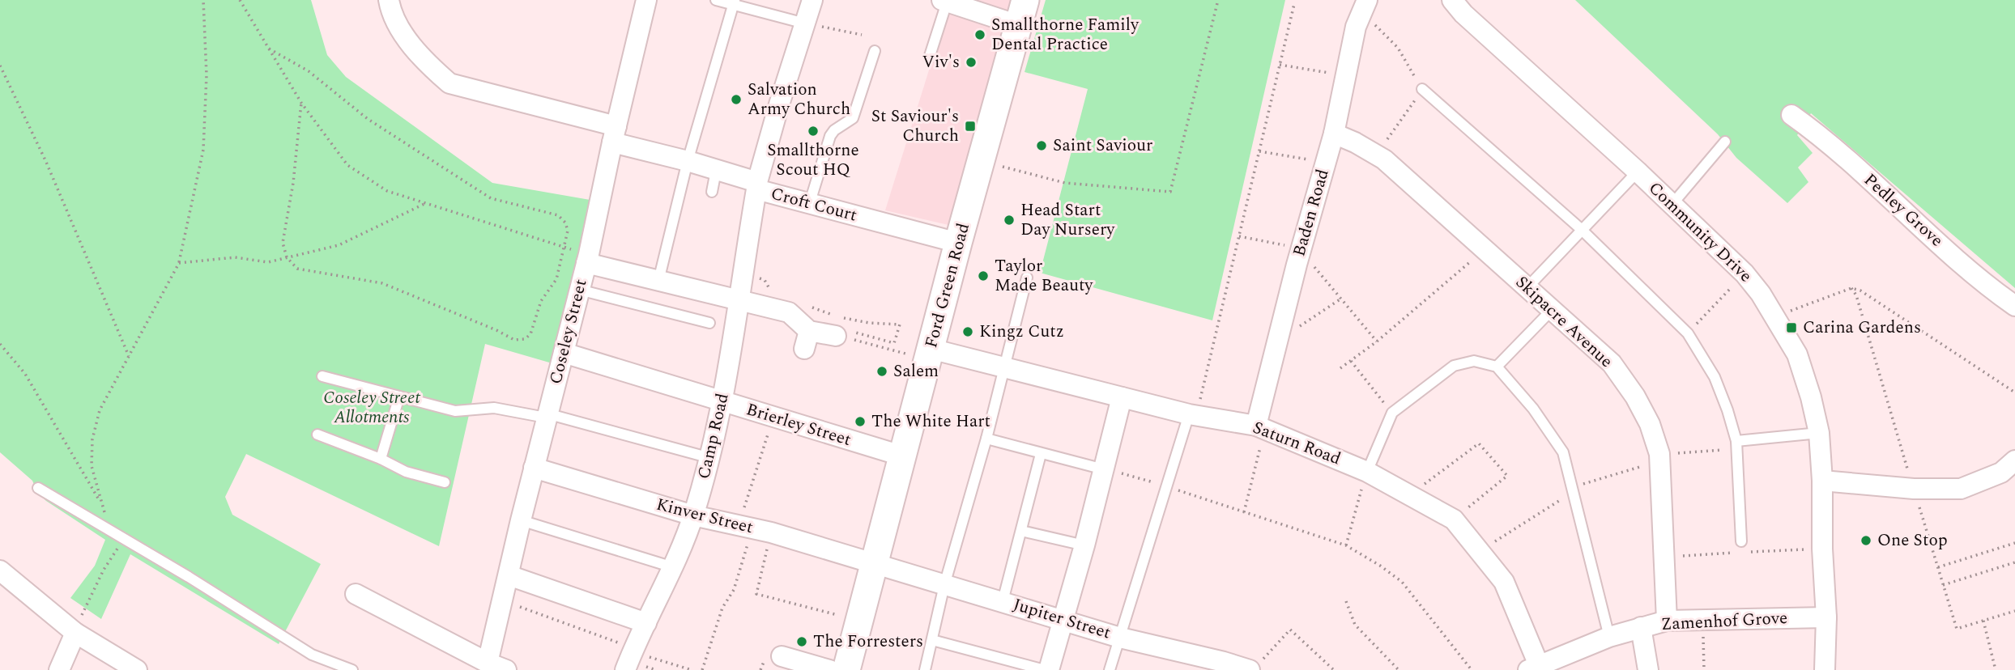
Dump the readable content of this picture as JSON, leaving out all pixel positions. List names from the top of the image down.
{
  "streets": {
    "main road": ["Ford Green Road"],
    "street": [
      "Croft Court",
      "Pedley Grove",
      "Baden Road",
      "Community Drive",
      "Skipacre Avenue",
      "Coseley Street",
      "Brierley Street",
      "Camp Road",
      "Saturn Road",
      "Kinver Street",
      "Jupiter Street",
      "Zamenhof Grove"
    ]
  },
  "crossings": [
    ["Croft Court", "Ford Green Road"],
    ["Croft Court", "Coseley Street"],
    ["Croft Court", "Camp Road"],
    ["Baden Road", "Skipacre Avenue"],
    ["Baden Road", "Saturn Road"],
    ["Community Drive", "Zamenhof Grove"],
    ["Ford Green Road", "Brierley Street"],
    ["Ford Green Road", "Saturn Road"],
    ["Ford Green Road", "Kinver Street"],
    ["Ford Green Road", "Jupiter Street"],
    ["Skipacre Avenue", "Zamenhof Grove"],
    ["Coseley Street", "Brierley Street"],
    ["Coseley Street", "Kinver Street"],
    ["Brierley Street", "Camp Road"],
    ["Camp Road", "Kinver Street"],
    ["Saturn Road", "Zamenhof Grove"],
    ["Kinver Street", "Jupiter Street"]
  ],
  "parks": ["Coseley Street Allotments"],
  "places": {
    "other": [
      "Smallthorne Family Dental Practice",
      "Viv's",
      "Salvation Army Church",
      "Smallthorne Scout HQ",
      "Saint Saviour",
      "Head Start Day Nursery",
      "Taylor Made Beauty",
      "Kingz Cutz",
      "Salem",
      "The White Hart",
      "One Stop",
      "The Forresters"
    ],
    "transit": ["St Saviour's Church", "Carina Gardens"]
  }
}
